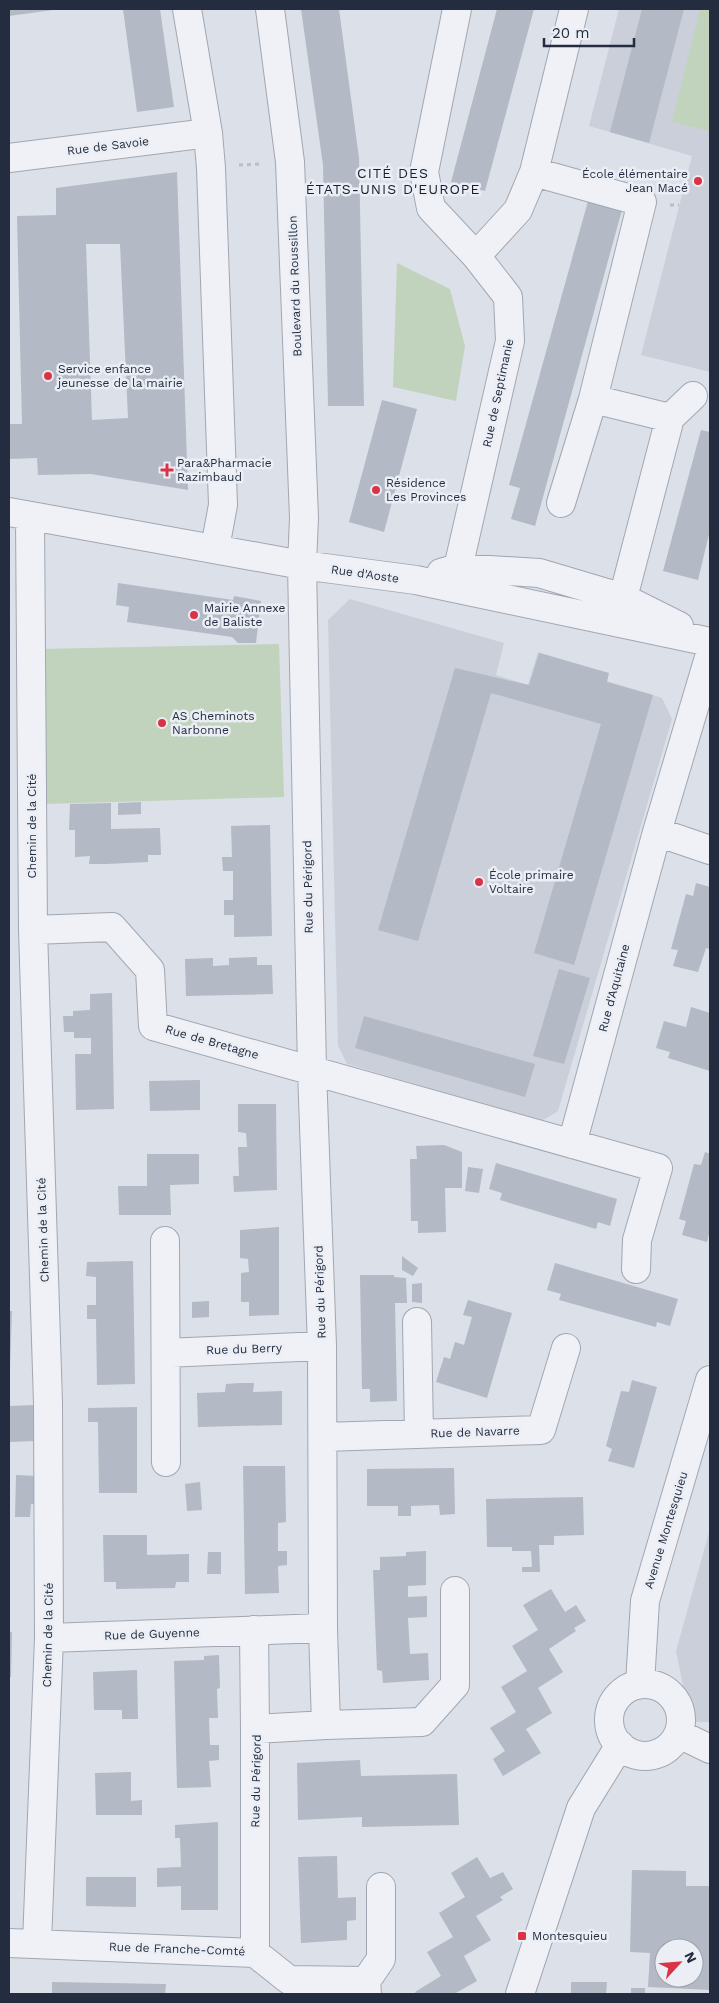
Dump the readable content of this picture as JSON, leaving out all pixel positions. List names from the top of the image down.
{
  "streets": {
    "street": [
      "Rue de Savoie",
      "Boulevard du Roussillon",
      "Rue de Septimanie",
      "Rue d'Aoste",
      "Chemin de la Cité",
      "Rue du Périgord",
      "Rue d'Aquitaine",
      "Rue de Bretagne",
      "Rue du Berry",
      "Rue de Navarre",
      "Avenue Montesquieu",
      "Rue de Guyenne",
      "Rue de Franche-Comté"
    ]
  },
  "crossings": [
    ["Boulevard du Roussillon", "Rue d'Aoste"],
    ["Boulevard du Roussillon", "Rue du Périgord"],
    ["Rue de Septimanie", "Rue d'Aoste"],
    ["Rue d'Aoste", "Chemin de la Cité"],
    ["Rue d'Aoste", "Rue du Périgord"],
    ["Chemin de la Cité", "Rue de Bretagne"],
    ["Chemin de la Cité", "Rue de Guyenne"],
    ["Chemin de la Cité", "Rue de Franche-Comté"],
    ["Rue du Périgord", "Rue de Bretagne"],
    ["Rue du Périgord", "Rue du Berry"],
    ["Rue du Périgord", "Rue de Navarre"],
    ["Rue du Périgord", "Rue de Guyenne"],
    ["Rue du Périgord", "Rue de Franche-Comté"]
  ],
  "districts": ["CITÉ DES ÉTATS-UNIS D'EUROPE"],
  "places": {
    "other": [
      "École élémentaire Jean Macé",
      "Service enfance jeunesse de la mairie",
      "Résidence Les Provinces",
      "Mairie Annexe de Baliste",
      "AS Cheminots Narbonne",
      "École primaire Voltaire"
    ],
    "health": ["Para&Pharmacie Razimbaud"],
    "transit": ["Montesquieu"]
  },
  "scale_bar": "20 m",
  "north": "top right"
}
